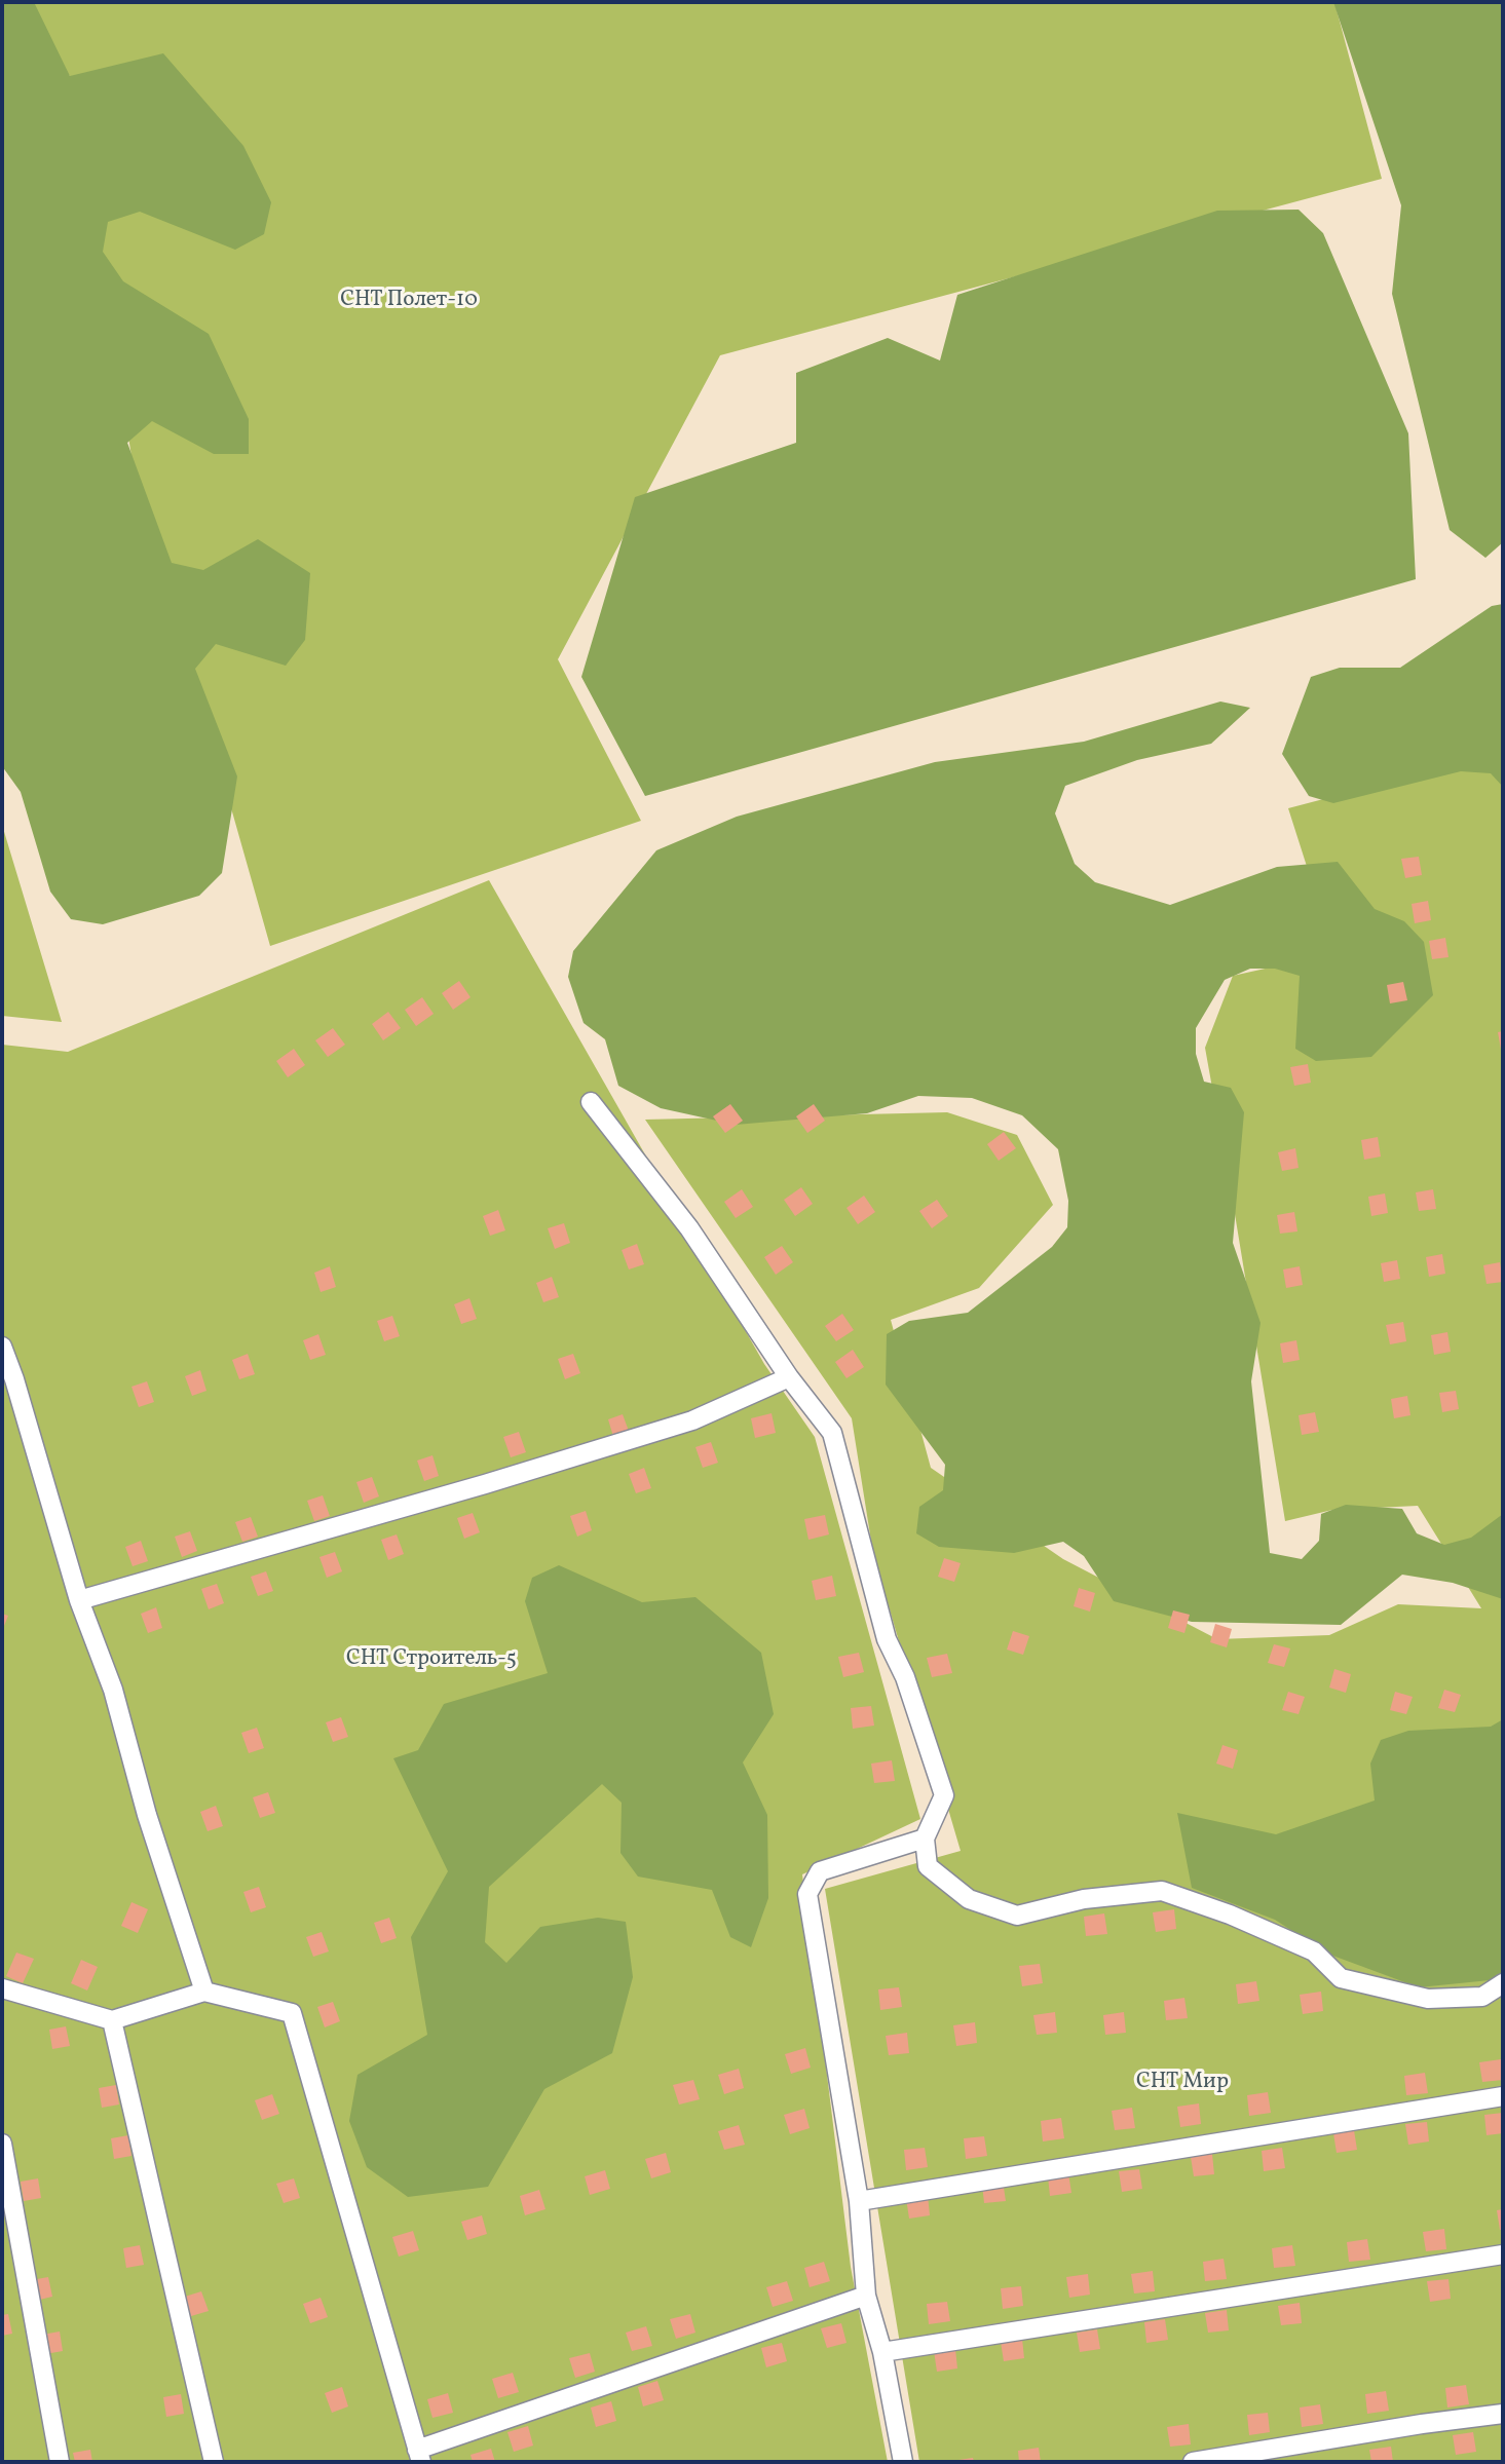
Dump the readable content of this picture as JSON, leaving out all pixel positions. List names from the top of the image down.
{
  "parks": ["СНТ Полет-10", "СНТ Строитель-5", "СНТ Мир"]
}
